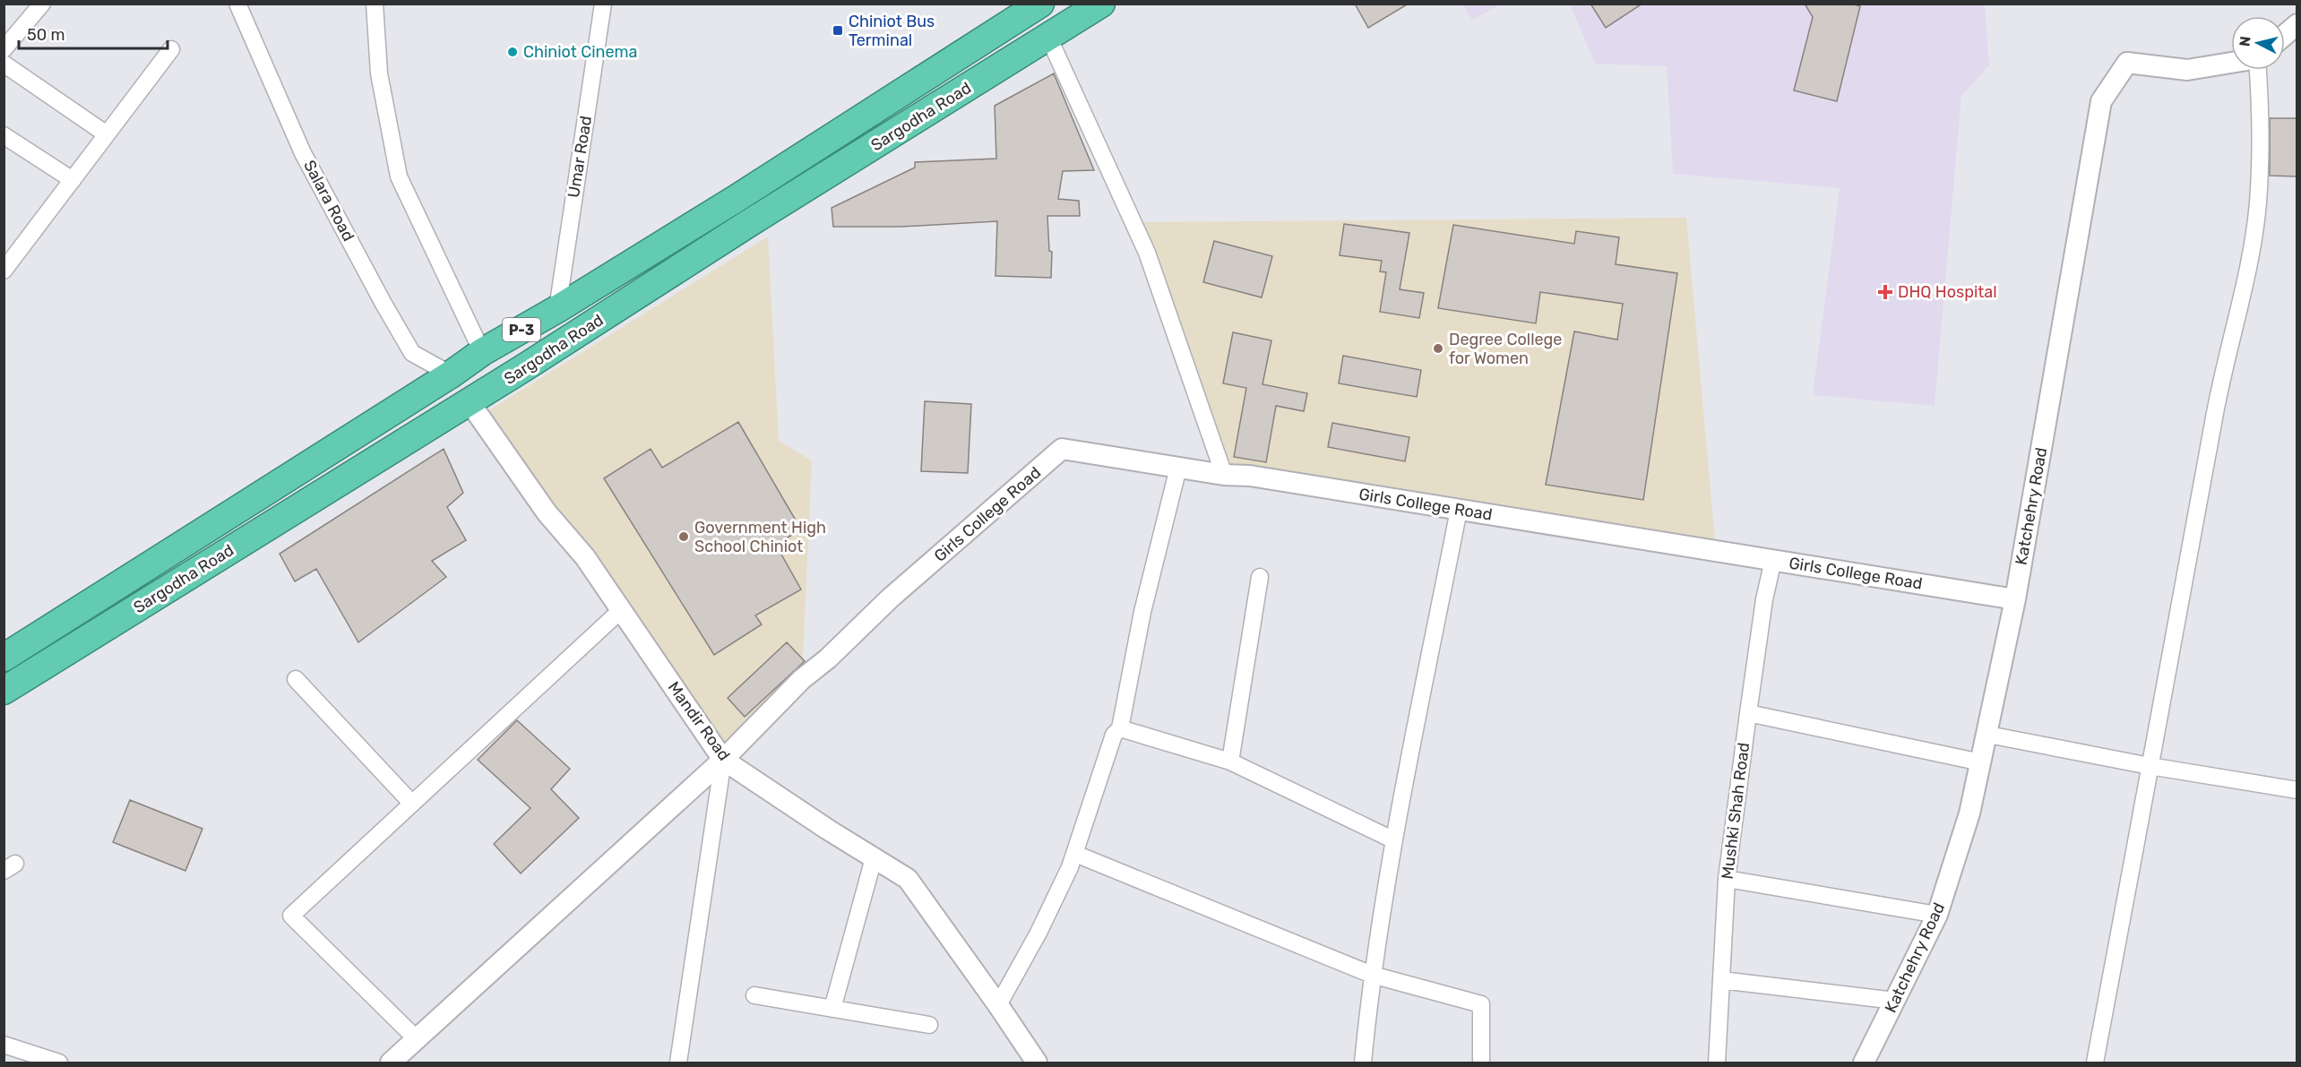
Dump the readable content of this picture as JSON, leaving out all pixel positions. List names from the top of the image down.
{
  "streets": {
    "highway": ["Sargodha Road", "P-3"],
    "street": [
      "Umar Road",
      "Salara Road",
      "Girls College Road",
      "Katchehry Road",
      "Mandir Road",
      "Mushki Shah Road"
    ]
  },
  "crossings": [
    ["Sargodha Road", "Umar Road"],
    ["Sargodha Road", "Salara Road"],
    ["Sargodha Road", "Mandir Road"],
    ["Girls College Road", "Katchehry Road"],
    ["Girls College Road", "Mandir Road"],
    ["Girls College Road", "Mushki Shah Road"]
  ],
  "places": {
    "transit": ["Chiniot Bus Terminal"],
    "other": ["Chiniot Cinema", "Degree College for Women", "Government High School Chiniot"],
    "health": ["DHQ Hospital"]
  },
  "scale_bar": "50 m",
  "north": "left"
}
